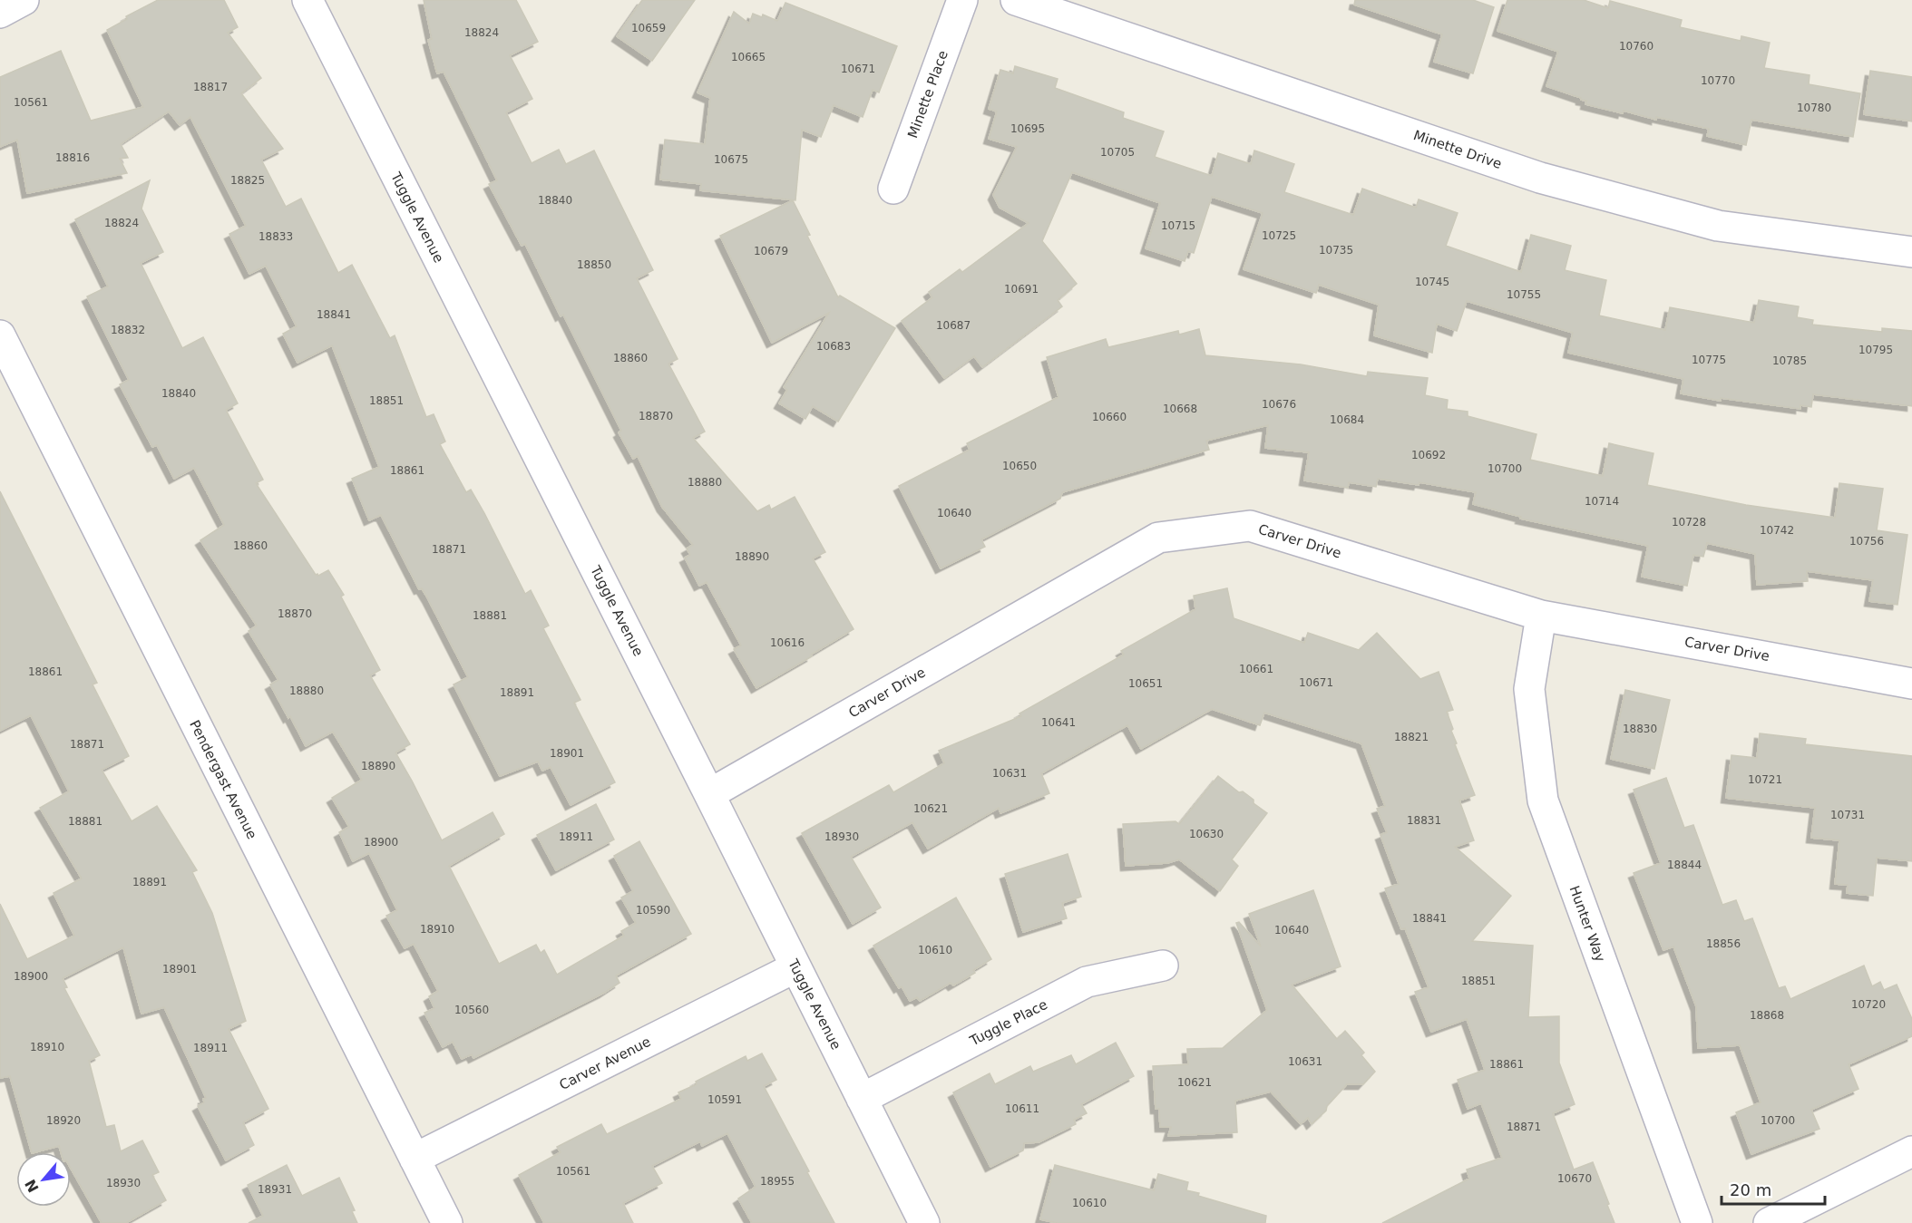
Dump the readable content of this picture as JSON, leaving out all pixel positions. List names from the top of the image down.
{
  "streets": {
    "street": [
      "Minette Place",
      "Minette Drive",
      "Tuggle Avenue",
      "Carver Drive",
      "Pendergast Avenue",
      "Hunter Way",
      "Tuggle Place",
      "Carver Avenue"
    ]
  },
  "crossings": [
    ["Tuggle Avenue", "Carver Drive"],
    ["Tuggle Avenue", "Tuggle Place"],
    ["Tuggle Avenue", "Carver Avenue"],
    ["Carver Drive", "Hunter Way"],
    ["Pendergast Avenue", "Carver Avenue"]
  ],
  "house_numbers": [
    "10659",
    "18824",
    "10760",
    "10665",
    "10671",
    "10770",
    "18817",
    "10561",
    "10780",
    "10695",
    "10705",
    "18816",
    "10675",
    "18825",
    "18840",
    "18824",
    "10715",
    "10725",
    "18833",
    "10735",
    "10679",
    "18850",
    "10745",
    "10691",
    "10755",
    "18841",
    "10687",
    "18832",
    "10683",
    "10795",
    "18860",
    "10775",
    "10785",
    "18840",
    "18851",
    "10676",
    "10668",
    "18870",
    "10660",
    "10684",
    "10692",
    "10650",
    "10700",
    "18861",
    "18880",
    "10714",
    "10640",
    "10728",
    "10742",
    "10756",
    "18860",
    "18871",
    "18890",
    "18870",
    "18881",
    "10616",
    "10661",
    "18861",
    "10671",
    "10651",
    "18880",
    "18891",
    "10641",
    "18830",
    "18821",
    "18871",
    "18901",
    "18890",
    "10631",
    "10721",
    "10621",
    "10731",
    "18831",
    "18881",
    "10630",
    "18911",
    "18930",
    "18900",
    "18844",
    "18891",
    "10590",
    "18841",
    "18910",
    "10640",
    "18856",
    "10610",
    "18901",
    "18900",
    "18851",
    "10720",
    "10560",
    "18868",
    "18910",
    "18911",
    "10631",
    "18861",
    "10621",
    "10591",
    "10611",
    "18920",
    "10700",
    "18871",
    "10561",
    "10670",
    "18955",
    "18930",
    "18931",
    "10610"
  ],
  "scale_bar": "20 m",
  "north": "bottom left"
}
